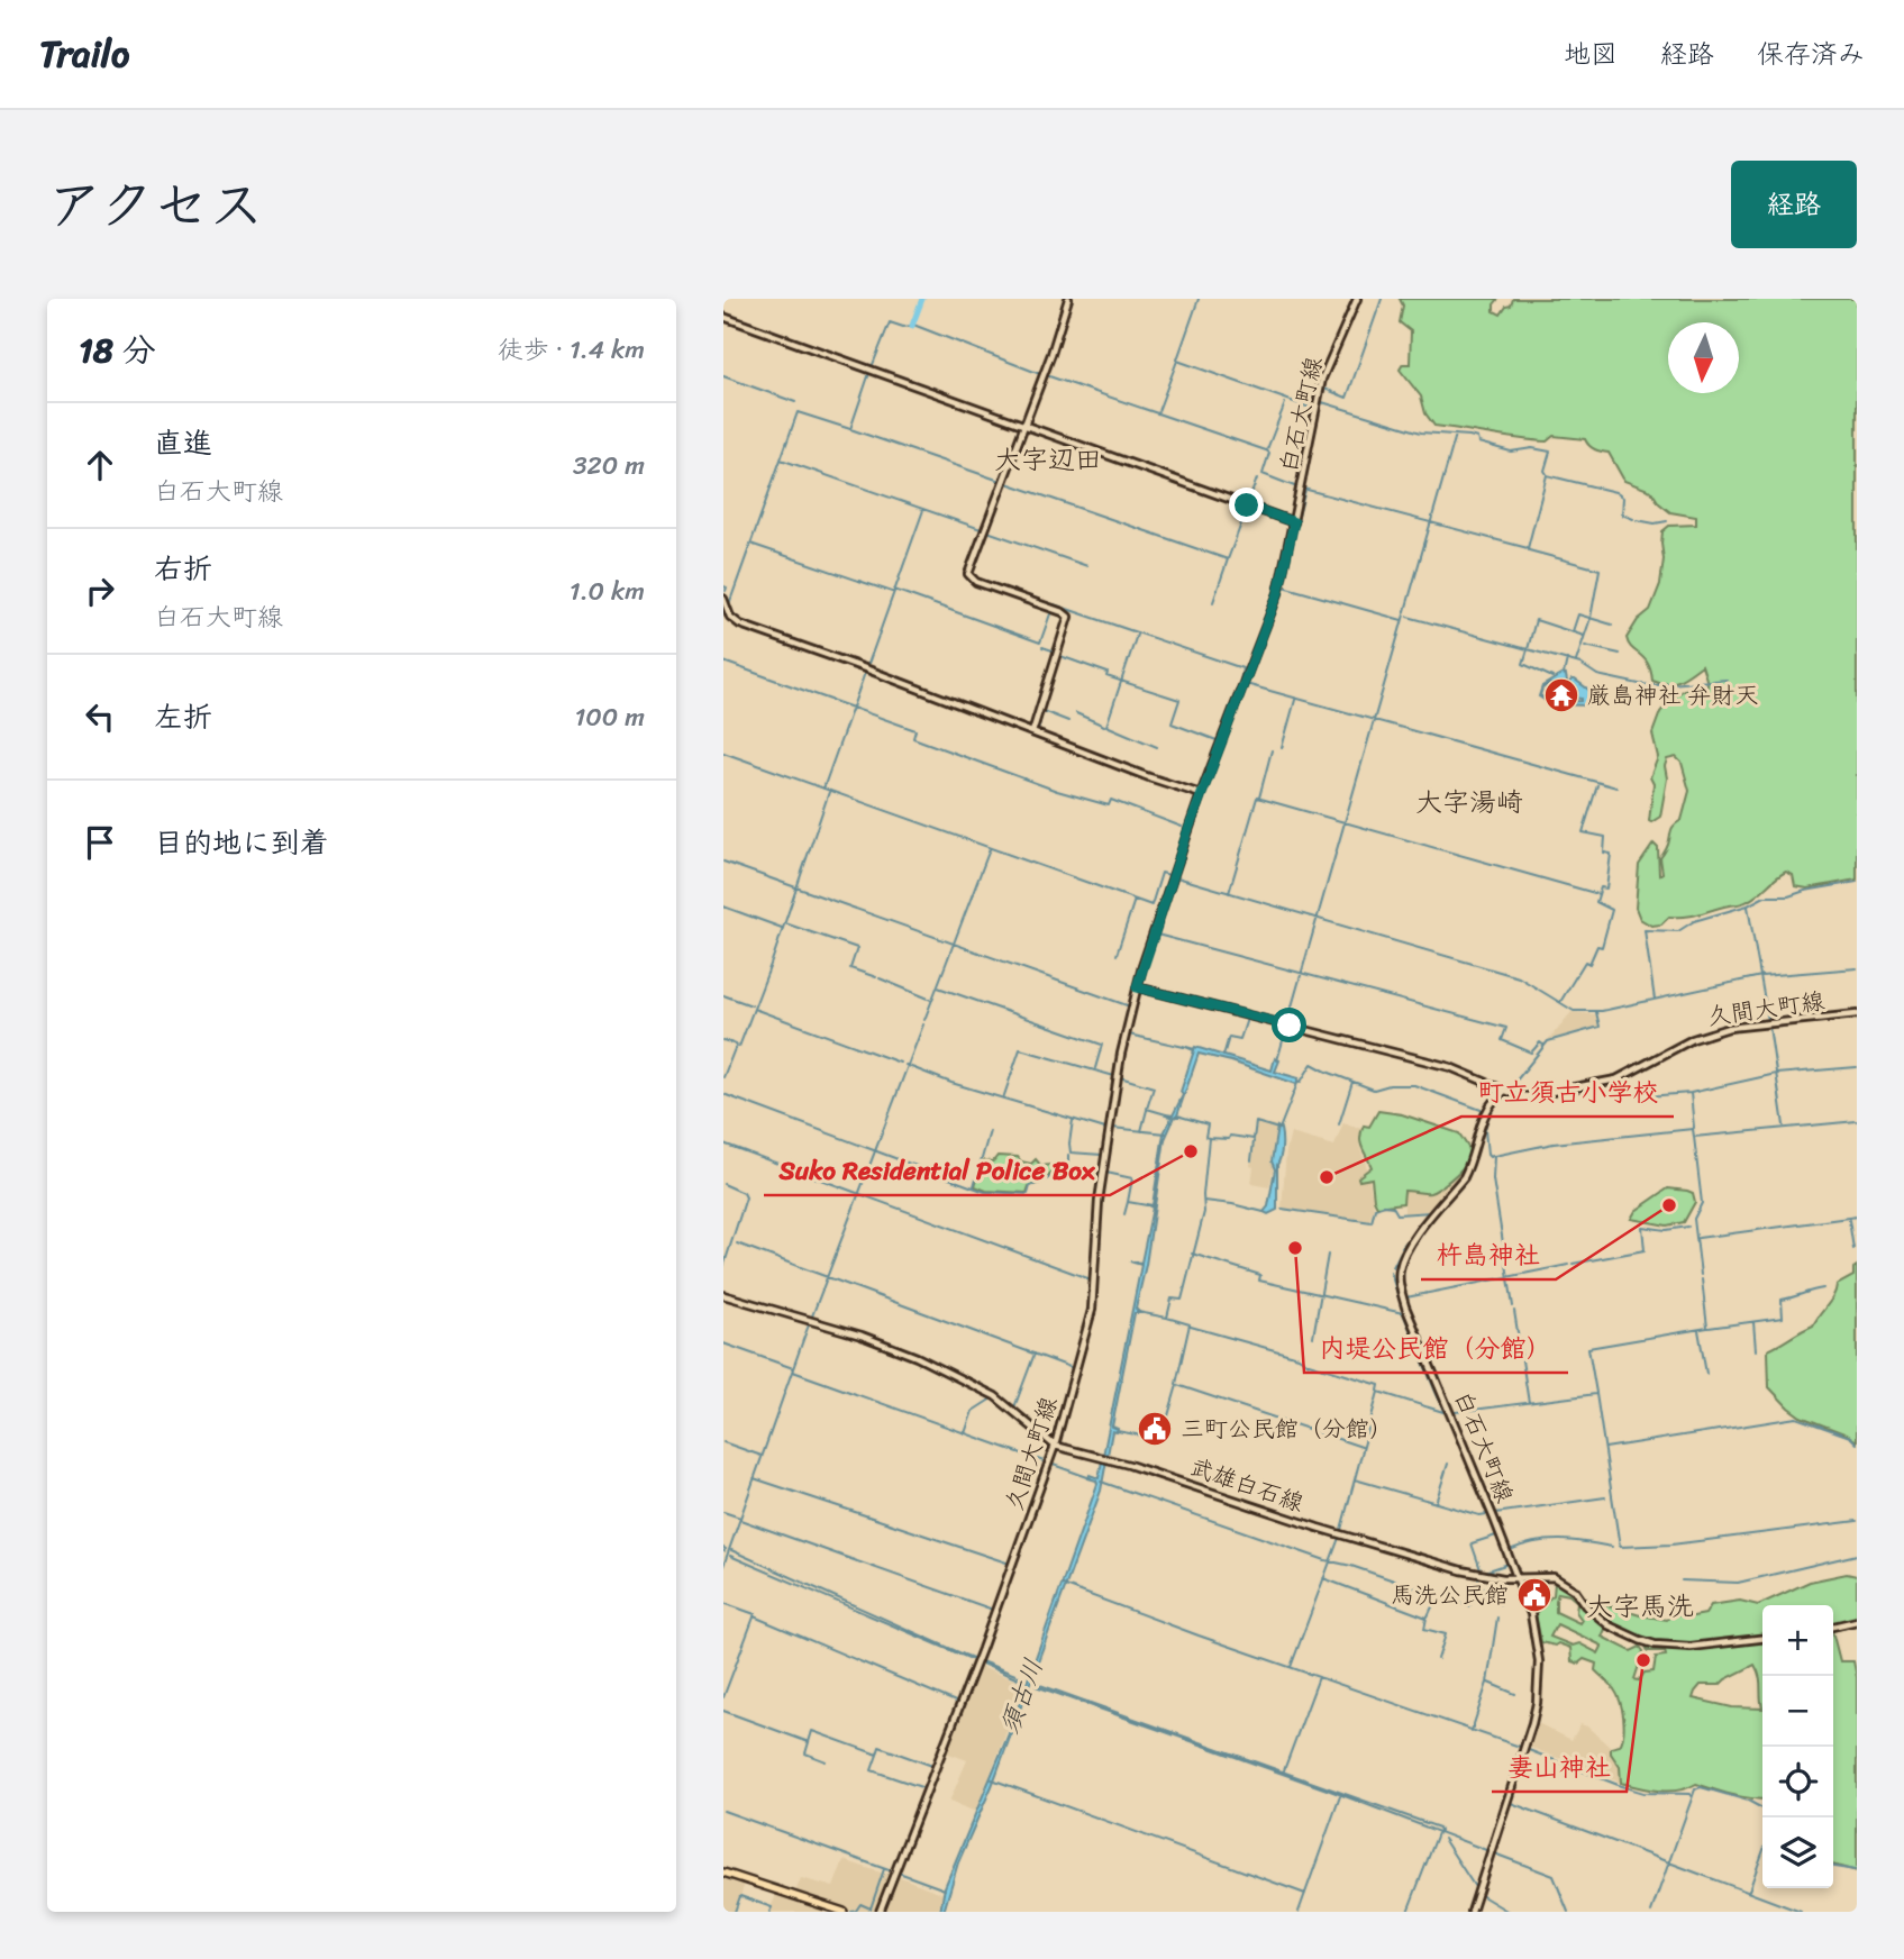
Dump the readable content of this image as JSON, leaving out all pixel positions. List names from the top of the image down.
{
  "streets": {
    "main road": ["白石大町線", "久間大町線", "武雄白石線"]
  },
  "crossings": [
    ["白石大町線", "久間大町線"],
    ["白石大町線", "武雄白石線"],
    ["久間大町線", "武雄白石線"]
  ],
  "districts": ["大字辺田", "大字湯崎", "大字馬洗"],
  "water": ["須古川"],
  "places": {
    "temple": ["厳島神社 弁財天"],
    "other": [
      "Suko Residential Police Box",
      "町立須古小学校",
      "杵島神社",
      "内堤公民館（分館）",
      "妻山神社"
    ],
    "public building": ["三町公民館（分館）", "馬洗公民館"]
  },
  "north": "bottom",
  "page": {
    "header": "Trailo",
    "nav": ["地図", "経路", "保存済み"],
    "title": "アクセス",
    "buttons": "経路",
    "heading": ["18 分", "徒歩 · 1.4 km"],
    "list": [
      ["直進", "白石大町線", "320 m"],
      ["右折", "白石大町線", "1.0 km"],
      ["左折", "100 m"],
      "目的地に到着"
    ],
    "map_buttons": ["+", "−"]
  }
}
